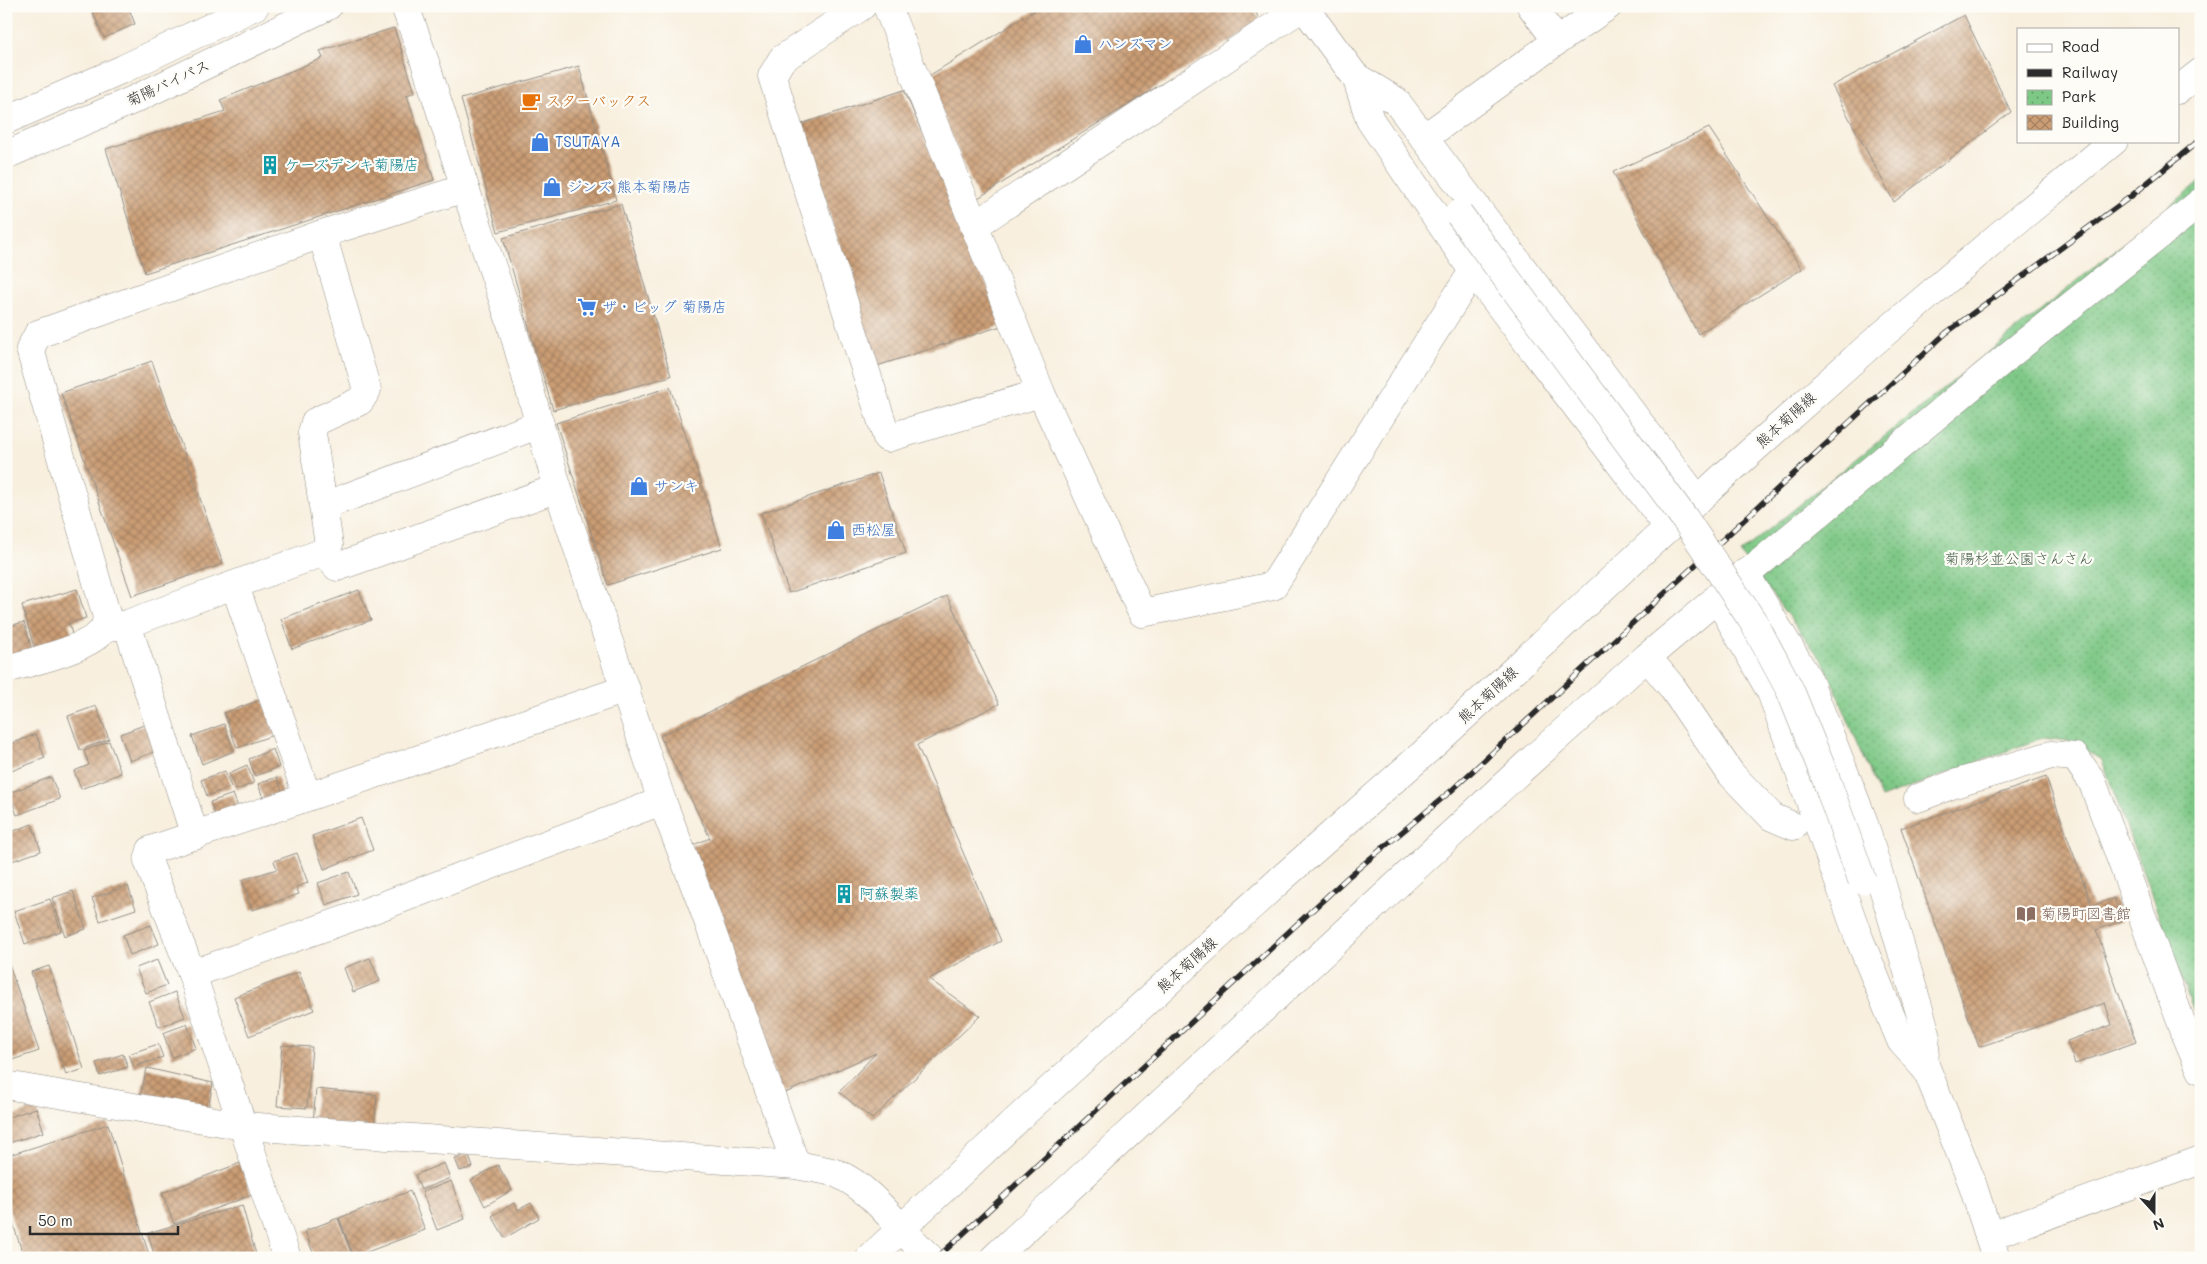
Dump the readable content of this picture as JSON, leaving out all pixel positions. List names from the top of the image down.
{
  "streets": {
    "main road": ["菊陽バイパス", "熊本菊陽線"]
  },
  "parks": ["菊陽杉並公園さんさん"],
  "places": {
    "shop": [
      "ハンズマン",
      "TSUTAYA",
      "ジンズ 熊本菊陽店",
      "サンキ",
      "西松屋"
    ],
    "cafe": ["スターバックス"],
    "building": ["ケーズデンキ菊陽店", "阿蘇製薬"],
    "supermarket": ["ザ・ビッグ 菊陽店"],
    "library": ["菊陽町図書館"]
  },
  "legend": [
    "Road",
    "Railway",
    "Park",
    "Building"
  ],
  "scale_bar": "50 m",
  "north": "bottom"
}
